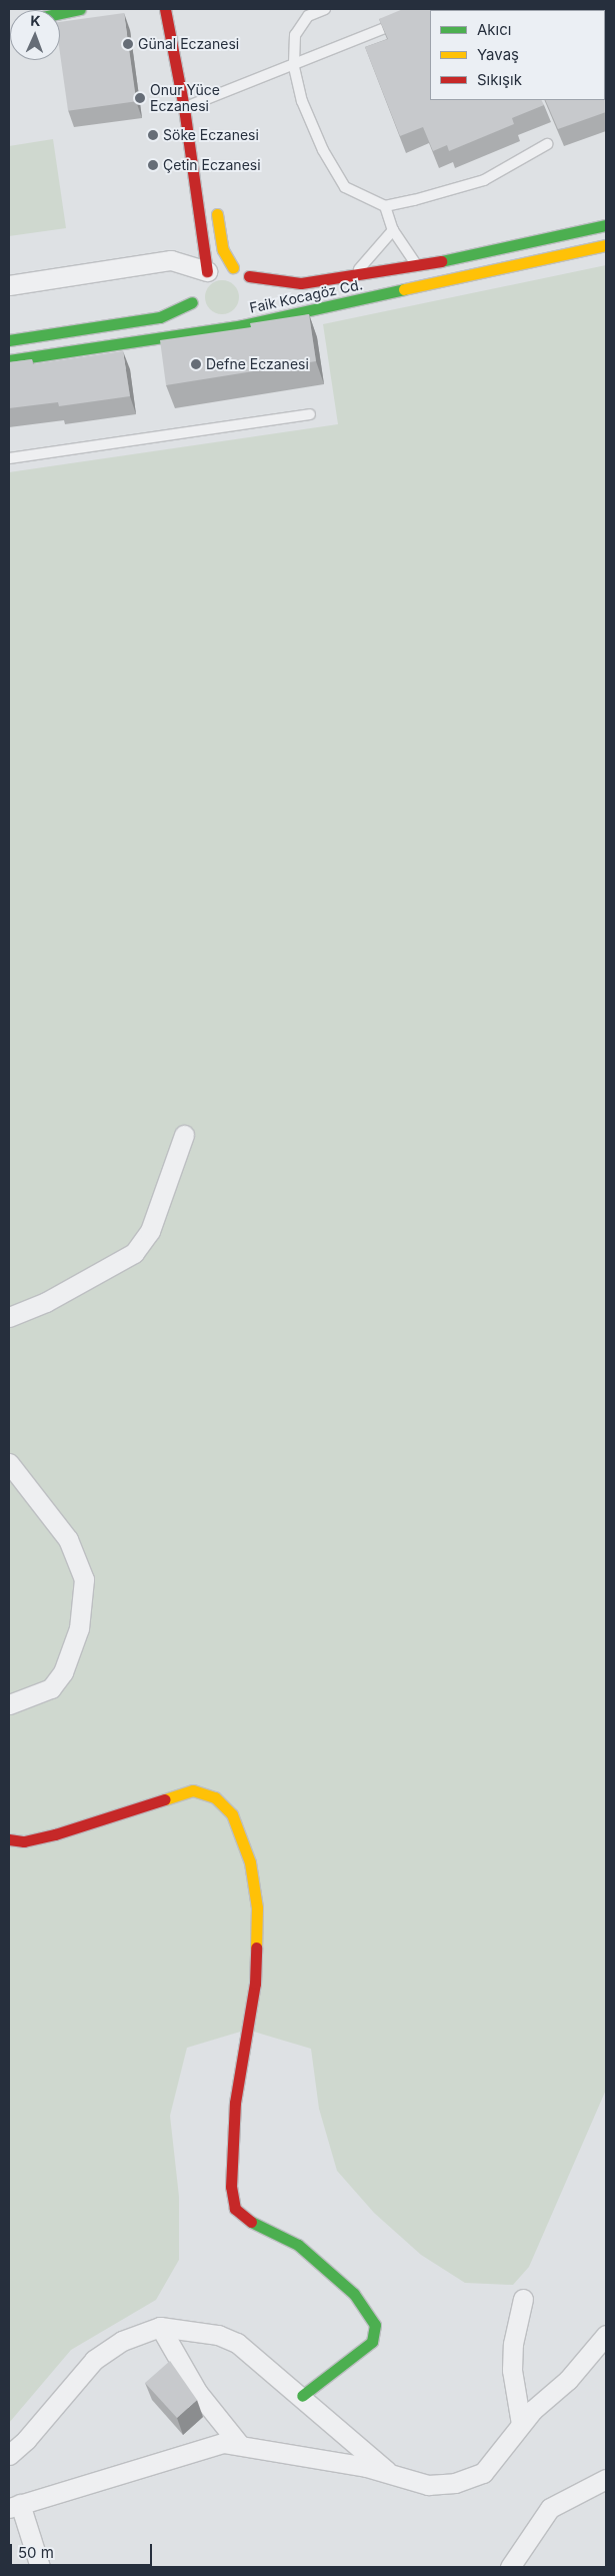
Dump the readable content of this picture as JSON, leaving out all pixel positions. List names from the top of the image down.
{
  "streets": {
    "street": ["Faik Kocagöz Cd."]
  },
  "places": [
    "Günal Eczanesi",
    "Onur Yüce Eczanesi",
    "Söke Eczanesi",
    "Çetin Eczanesi",
    "Defne Eczanesi"
  ],
  "legend": ["Akıcı", "Yavaş", "Sıkışık"],
  "scale_bar": "50 m",
  "north": "top"
}
